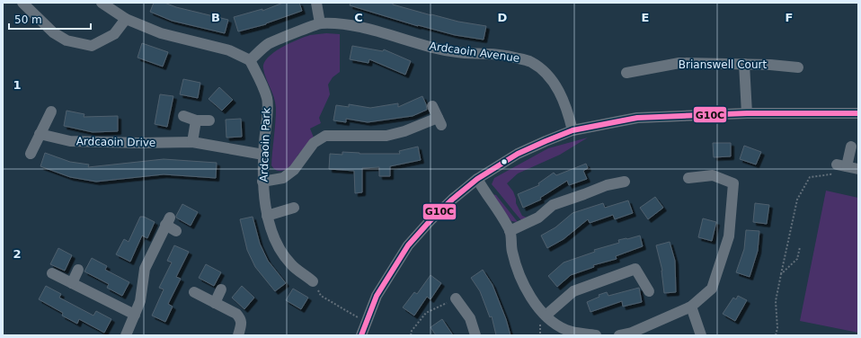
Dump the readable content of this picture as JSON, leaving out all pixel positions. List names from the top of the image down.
{
  "streets": {
    "street": [
      "Ardcaoin Avenue",
      "Brianswell Court",
      "Ardcaoin Drive",
      "Ardcaoin Park"
    ]
  },
  "crossings": [
    ["Ardcaoin Avenue", "Ardcaoin Park"],
    ["Ardcaoin Drive", "Ardcaoin Park"]
  ],
  "lines": ["transit line G10C"],
  "scale_bar": "50 m",
  "grid": {
    "columns": [
      "B",
      "C",
      "D",
      "E",
      "F"
    ],
    "rows": ["1", "2"]
  }
}
